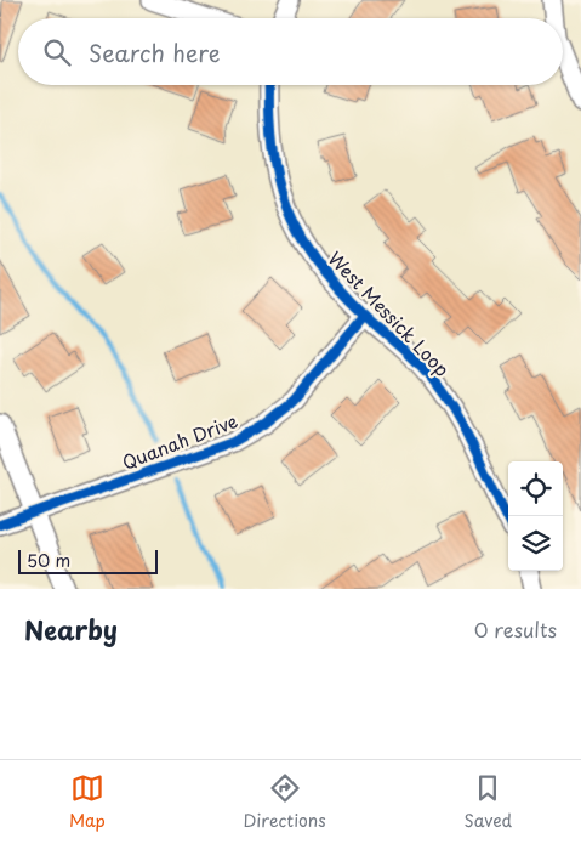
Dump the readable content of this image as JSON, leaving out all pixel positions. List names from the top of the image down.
{
  "streets": {
    "street": ["West Messick Loop", "Quanah Drive"]
  },
  "crossings": [
    ["West Messick Loop", "Quanah Drive"]
  ],
  "scale_bar": "50 m",
  "page": {
    "search": "Search here",
    "scale": "50 m",
    "heading": ["Nearby", "0 results"],
    "nav": ["Map", "Directions", "Saved"]
  }
}
